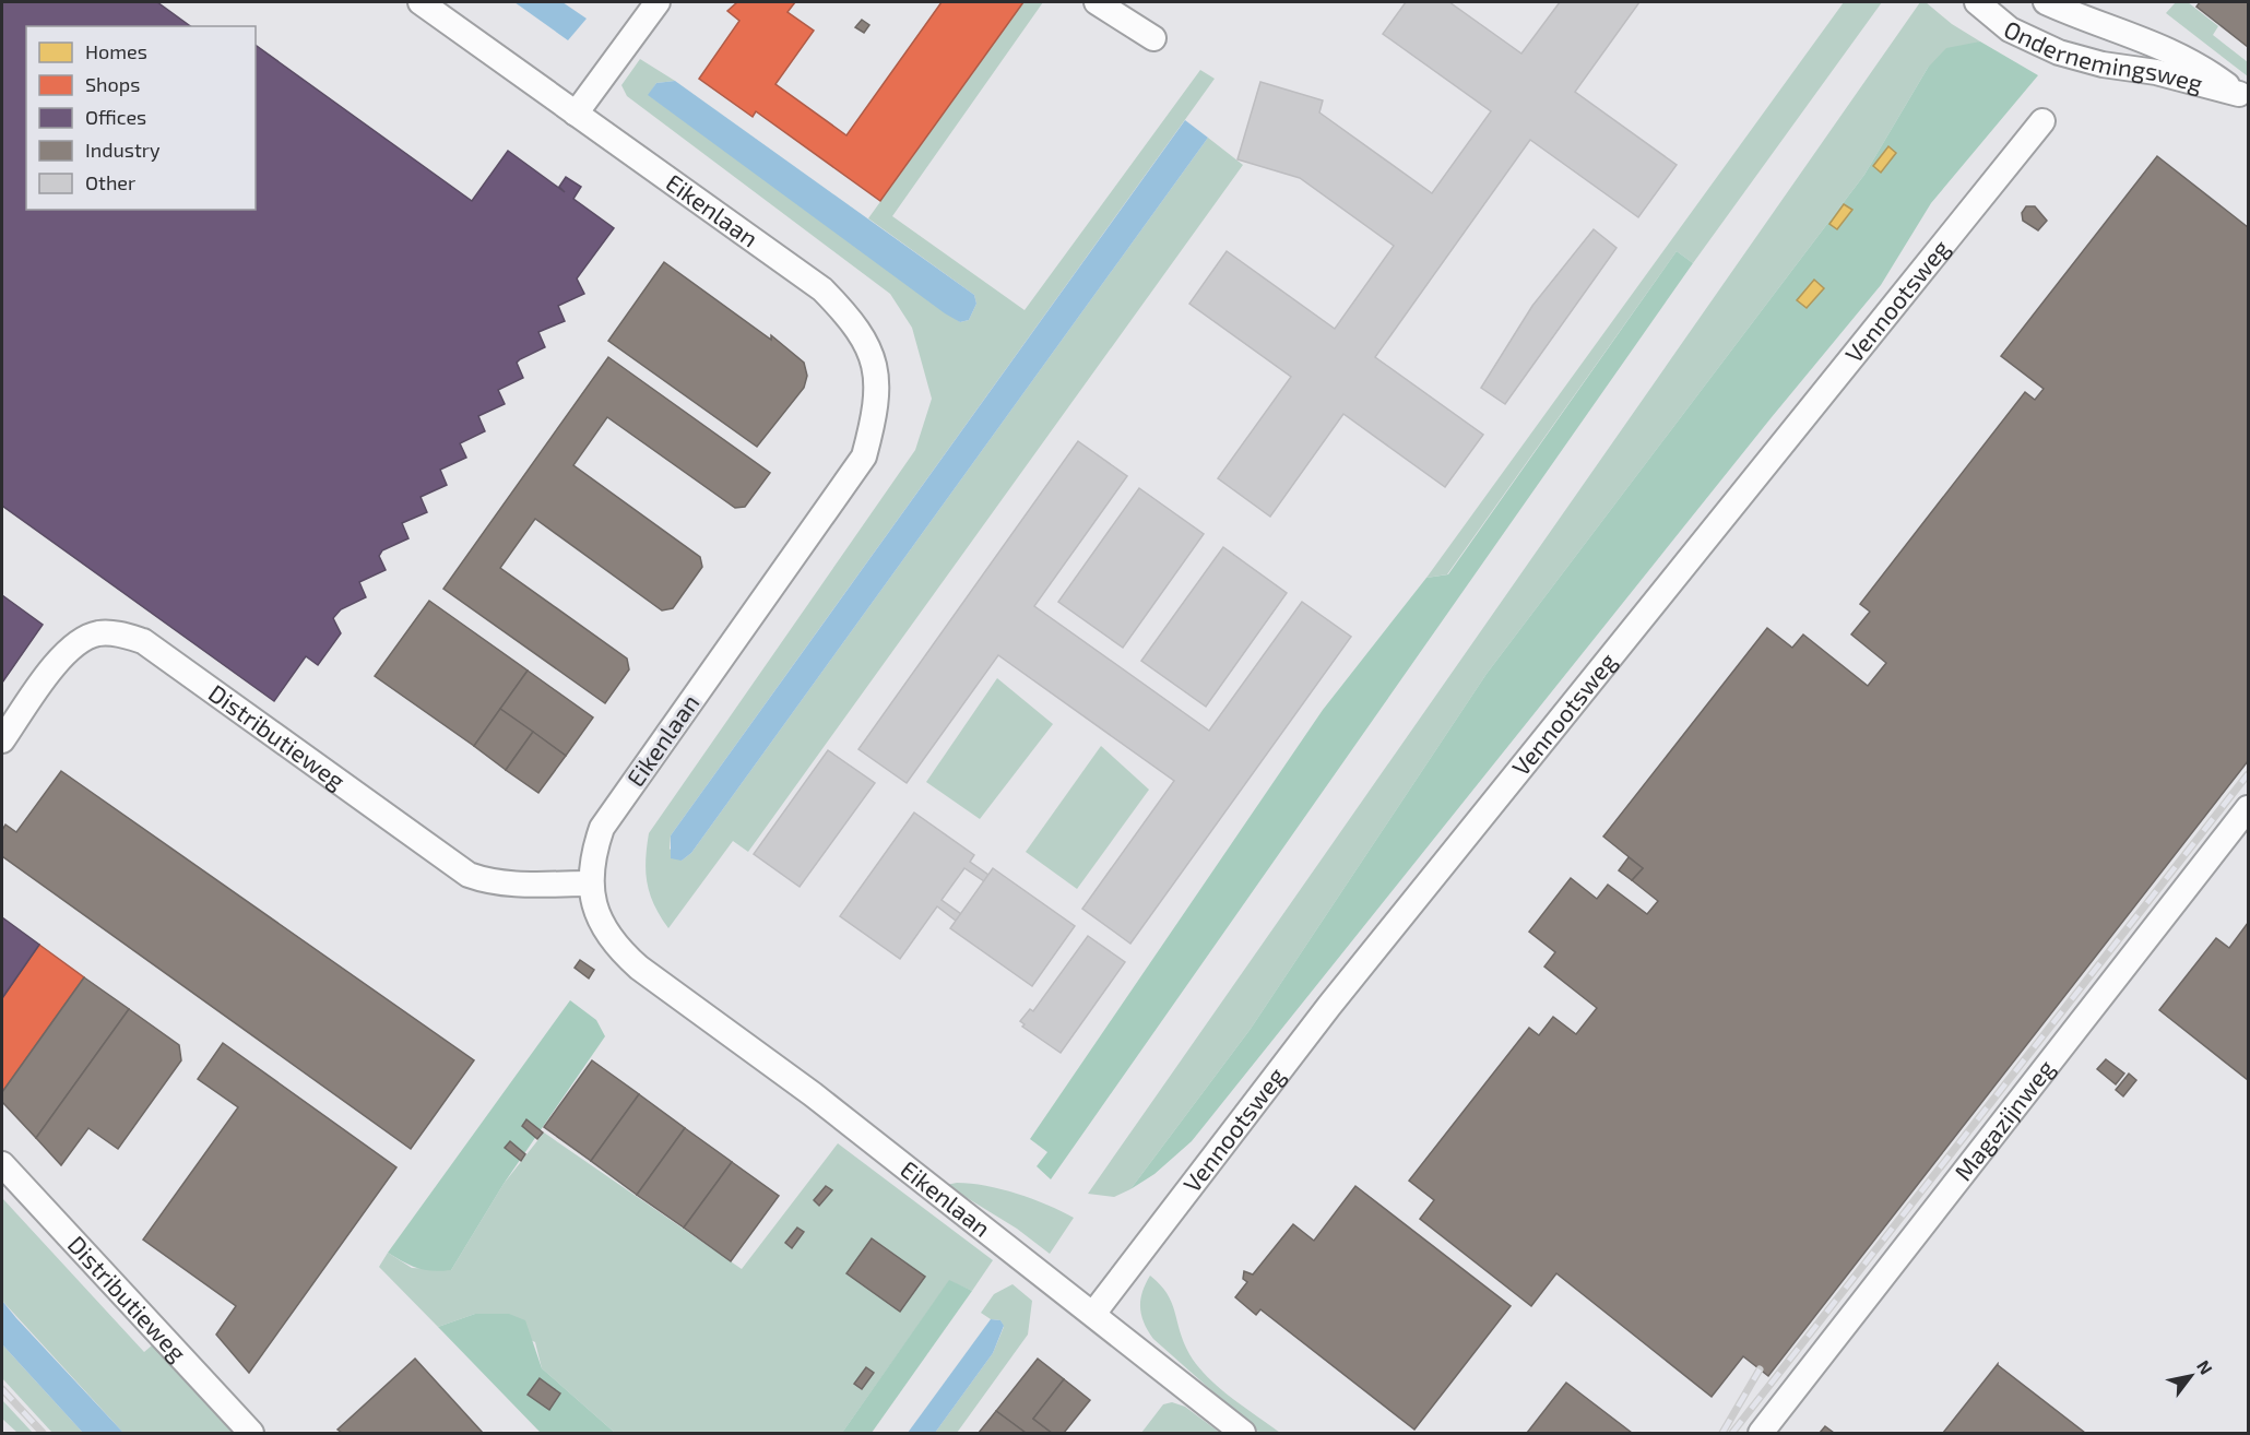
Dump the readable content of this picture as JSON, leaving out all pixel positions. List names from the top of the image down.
{
  "streets": {
    "street": [
      "Ondernemingsweg",
      "Eikenlaan",
      "Vennootsweg",
      "Distributieweg",
      "Magazijnweg"
    ]
  },
  "crossings": [
    ["Eikenlaan", "Vennootsweg"],
    ["Eikenlaan", "Distributieweg"]
  ],
  "legend": [
    "Homes",
    "Shops",
    "Offices",
    "Industry",
    "Other"
  ],
  "north": "top right"
}
